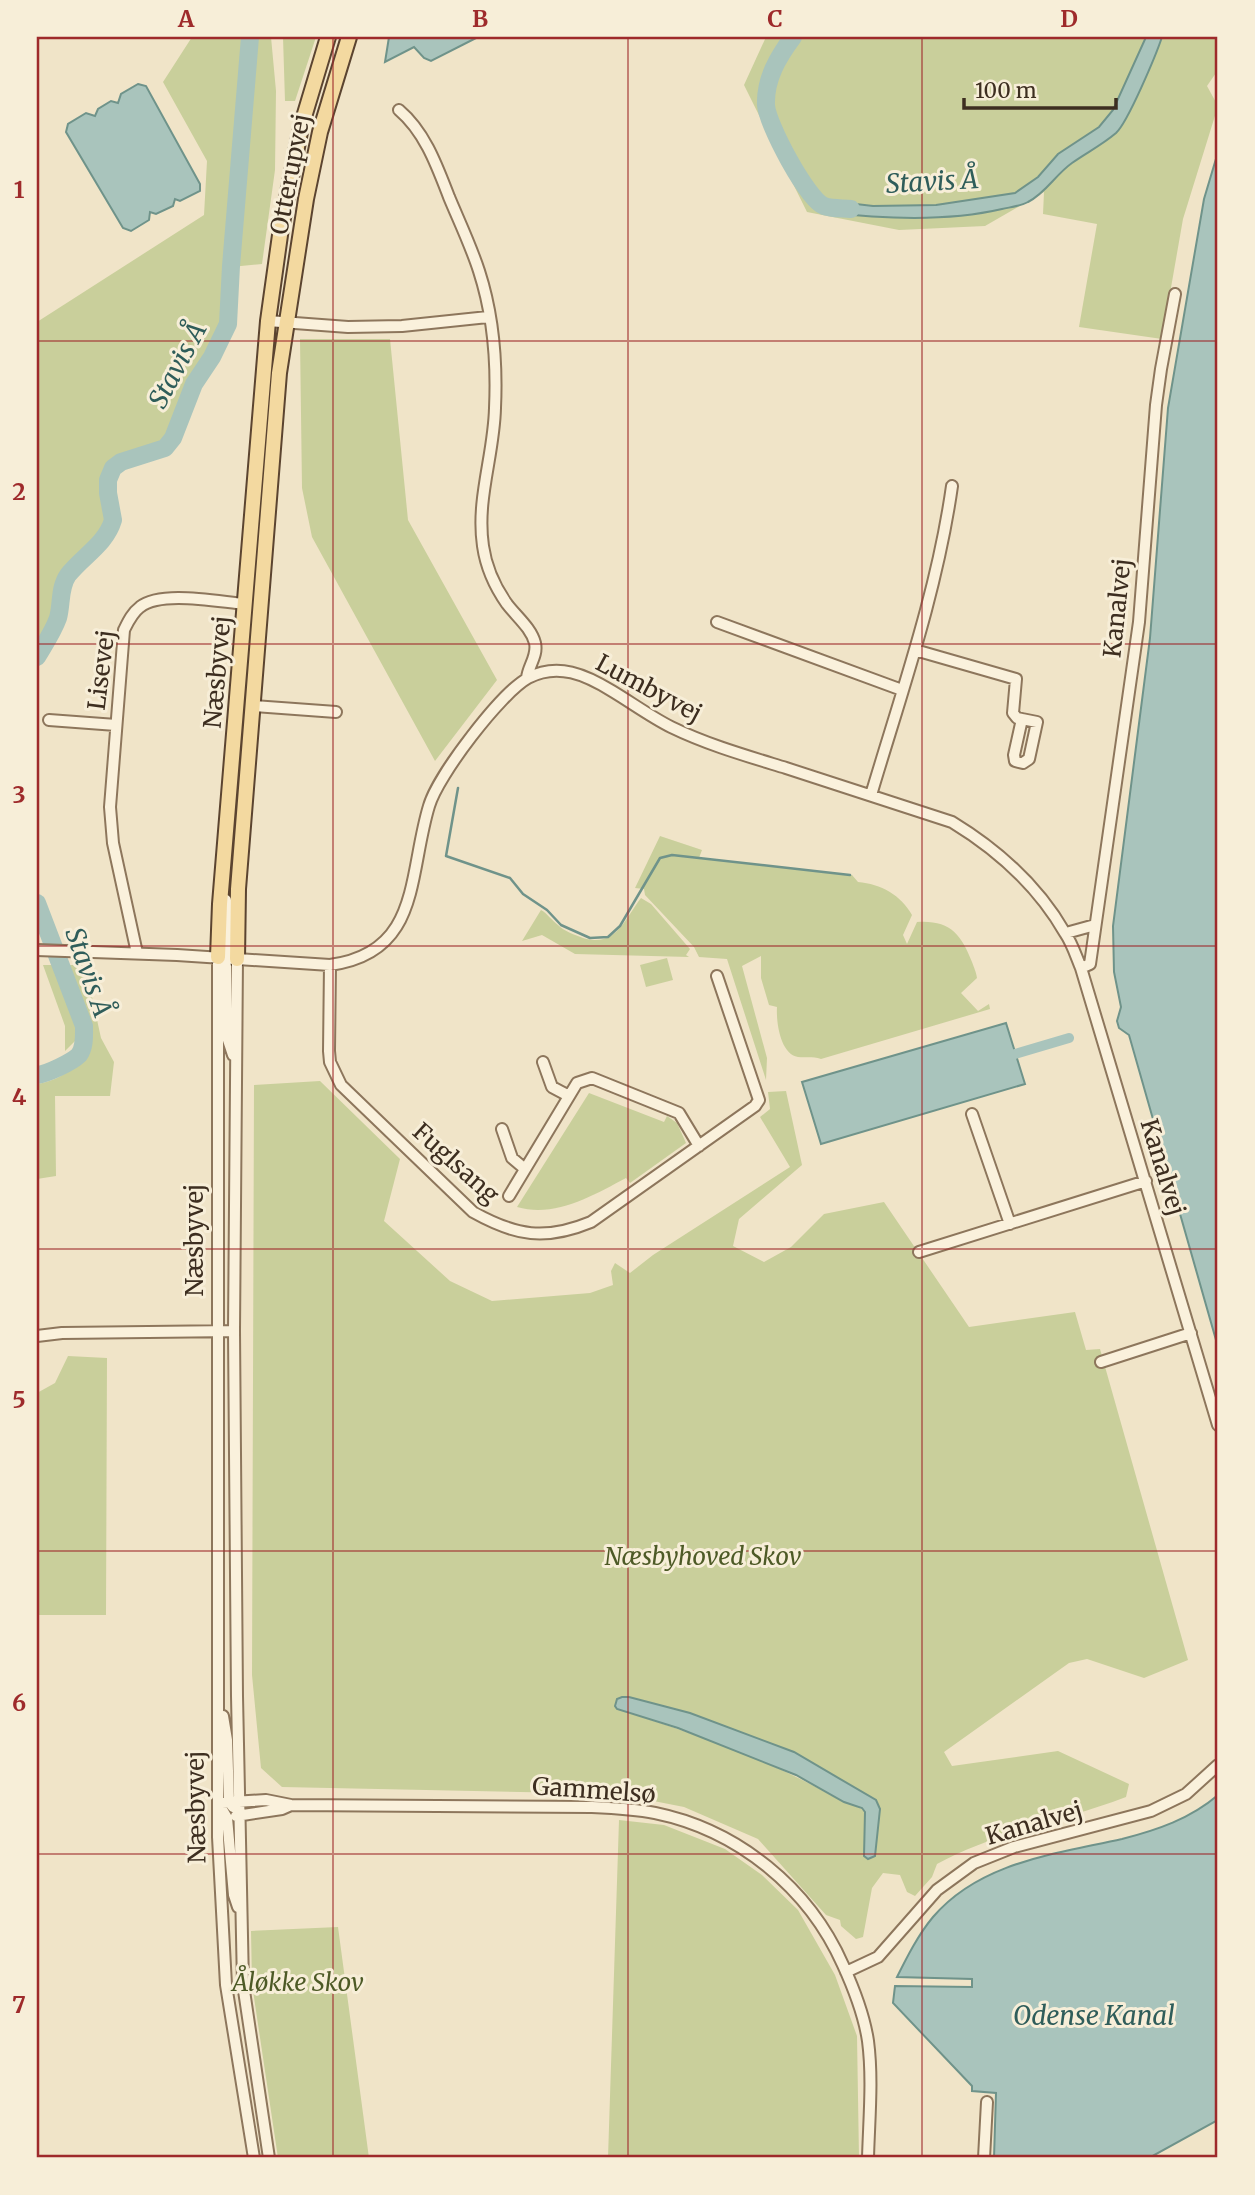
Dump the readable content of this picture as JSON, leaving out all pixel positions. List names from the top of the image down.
{
  "streets": {
    "main road": ["Otterupvej", "Næsbyvej"],
    "street": [
      "Kanalvej",
      "Lisevej",
      "Lumbyvej",
      "Fuglsang",
      "Gammelsø"
    ]
  },
  "crossings": [
    ["Otterupvej", "Næsbyvej"],
    ["Kanalvej", "Lumbyvej"],
    ["Kanalvej", "Gammelsø"],
    ["Lisevej", "Næsbyvej"],
    ["Næsbyvej", "Gammelsø"]
  ],
  "water": ["Stavis Å", "Odense Kanal"],
  "parks": ["Næsbyhoved Skov", "Åløkke Skov"],
  "scale_bar": "100 m",
  "grid": {
    "columns": [
      "A",
      "B",
      "C",
      "D"
    ],
    "rows": [
      "1",
      "2",
      "3",
      "4",
      "5",
      "6",
      "7"
    ]
  }
}
